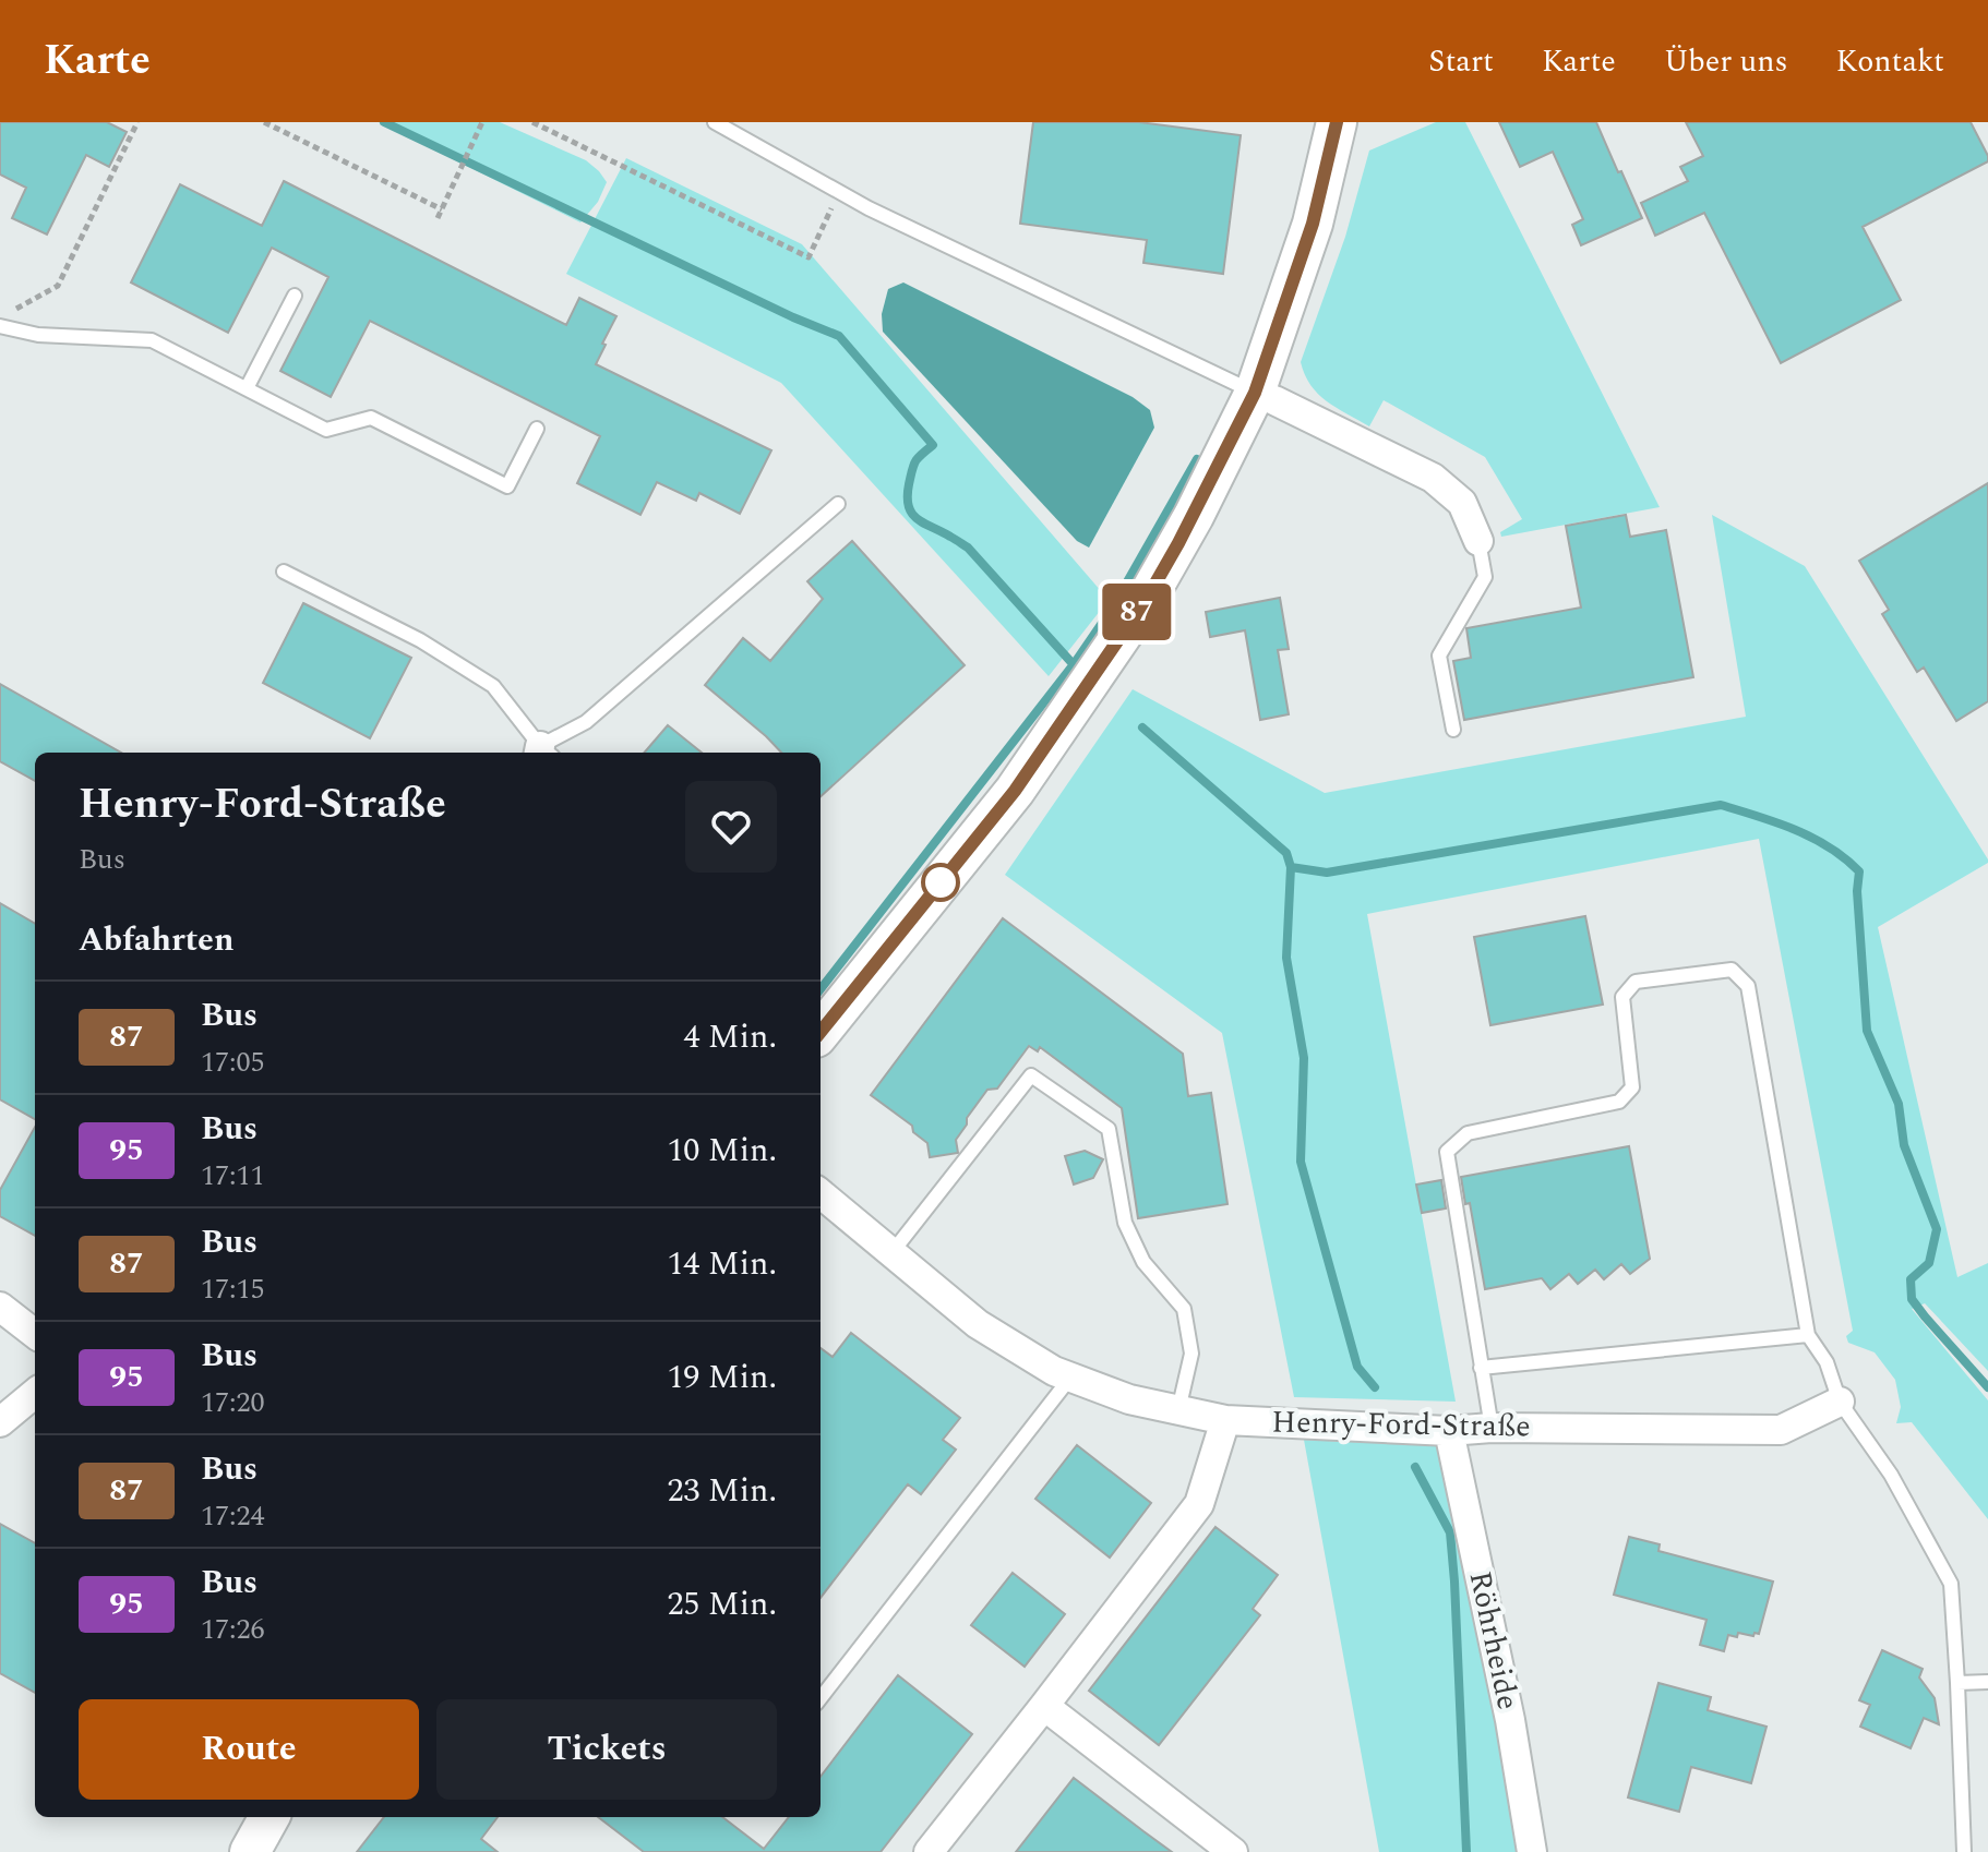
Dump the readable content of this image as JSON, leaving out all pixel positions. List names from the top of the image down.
{
  "streets": {
    "street": ["Henry-Ford-Straße", "Röhrheide"]
  },
  "crossings": [
    ["Henry-Ford-Straße", "Röhrheide"]
  ],
  "lines": ["bus line 87"],
  "page": {
    "header": "Karte",
    "nav": [
      "Start",
      "Karte",
      "Über uns",
      "Kontakt"
    ],
    "on_map": "87",
    "heading": [
      ["Henry-Ford-Straße", "Bus"],
      "Abfahrten"
    ],
    "list": [
      {
        "mark": "87",
        "name": "Bus",
        "note": "17:05",
        "value": "4 Min."
      },
      {
        "mark": "95",
        "name": "Bus",
        "note": "17:11",
        "value": "10 Min."
      },
      {
        "mark": "87",
        "name": "Bus",
        "note": "17:15",
        "value": "14 Min."
      },
      {
        "mark": "95",
        "name": "Bus",
        "note": "17:20",
        "value": "19 Min."
      },
      {
        "mark": "87",
        "name": "Bus",
        "note": "17:24",
        "value": "23 Min."
      },
      {
        "mark": "95",
        "name": "Bus",
        "note": "17:26",
        "value": "25 Min."
      }
    ],
    "buttons": ["Route", "Tickets"]
  }
}
